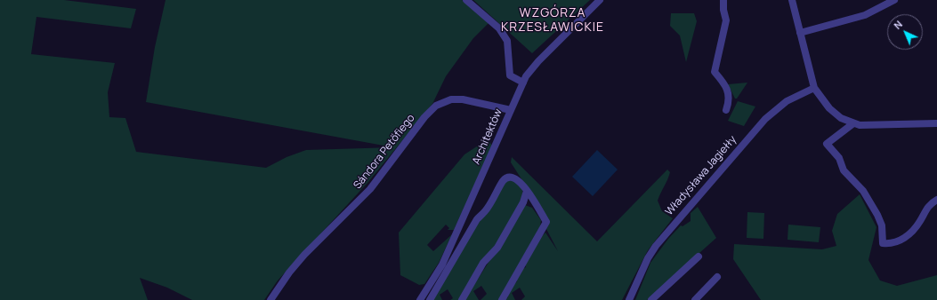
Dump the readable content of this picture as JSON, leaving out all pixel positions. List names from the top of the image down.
{
  "streets": {
    "street": ["Architektów", "Sándora Petőfiego", "Władysława Jagiełły"]
  },
  "crossings": [
    ["Architektów", "Sándora Petőfiego"]
  ],
  "districts": ["WZGÓRZA KRZESŁAWICKIE"],
  "north": "top left"
}
